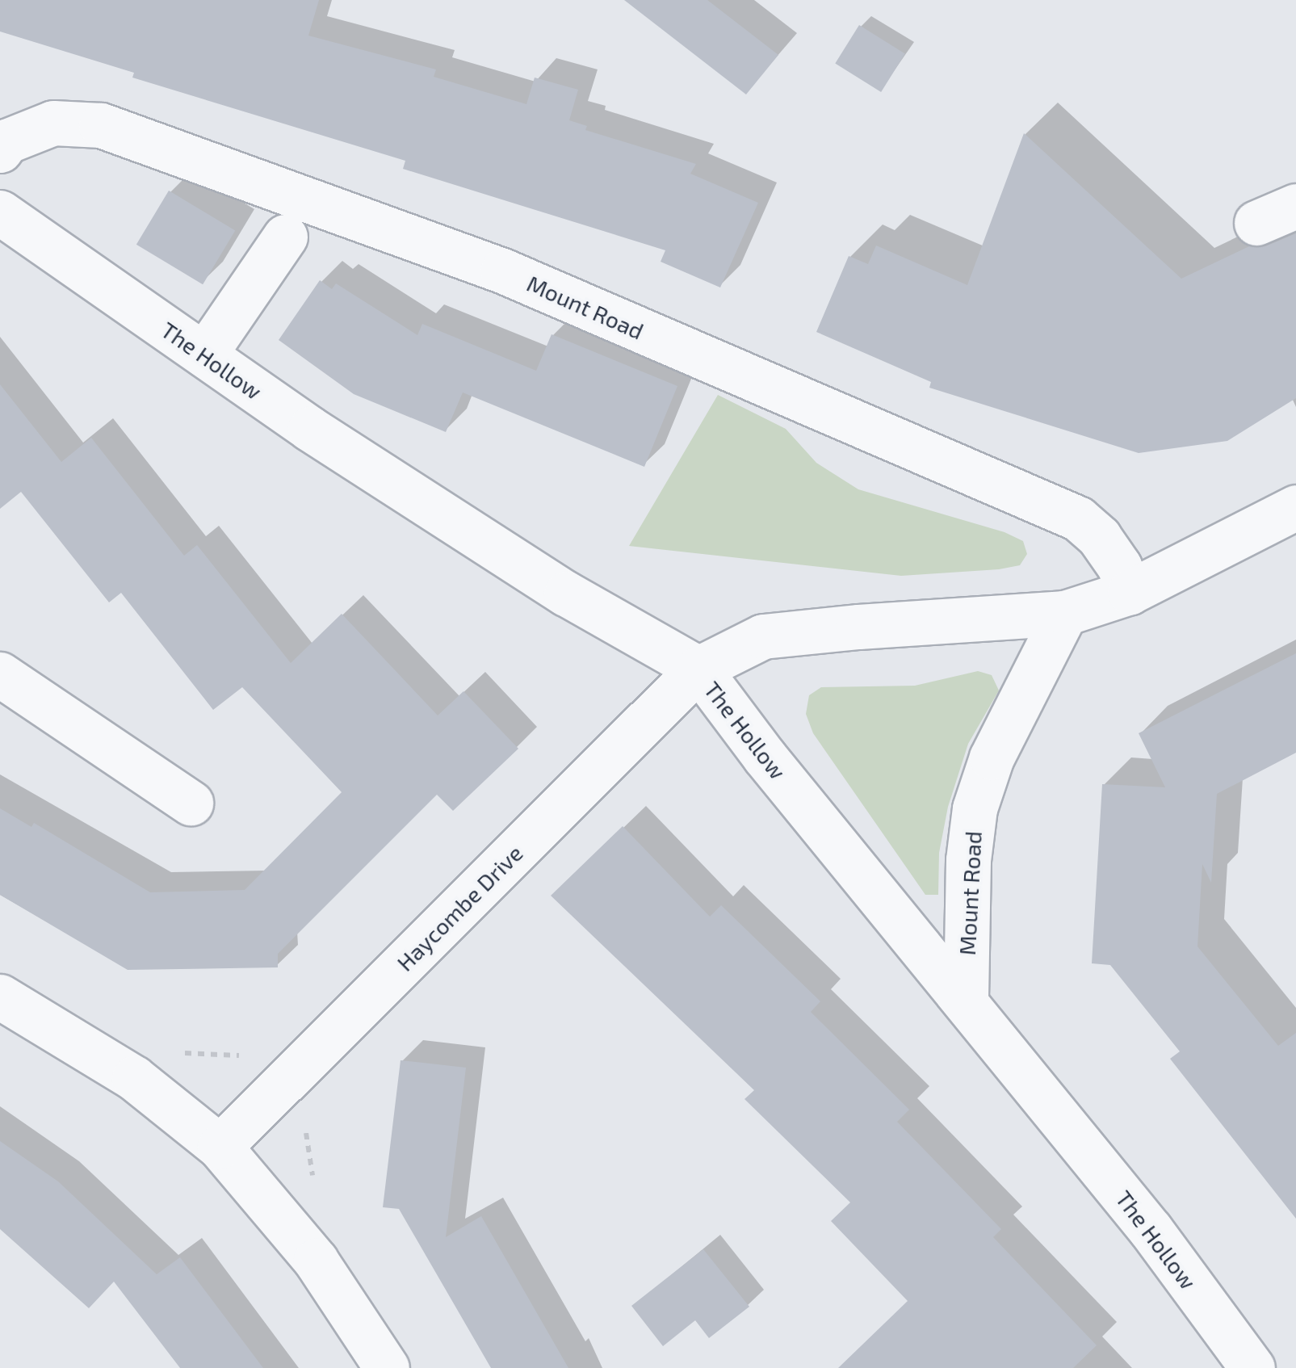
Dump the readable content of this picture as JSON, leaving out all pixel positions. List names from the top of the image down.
{
  "streets": {
    "street": ["Mount Road", "The Hollow", "Haycombe Drive"]
  },
  "crossings": [
    ["Mount Road", "The Hollow"],
    ["The Hollow", "Haycombe Drive"]
  ]
}
